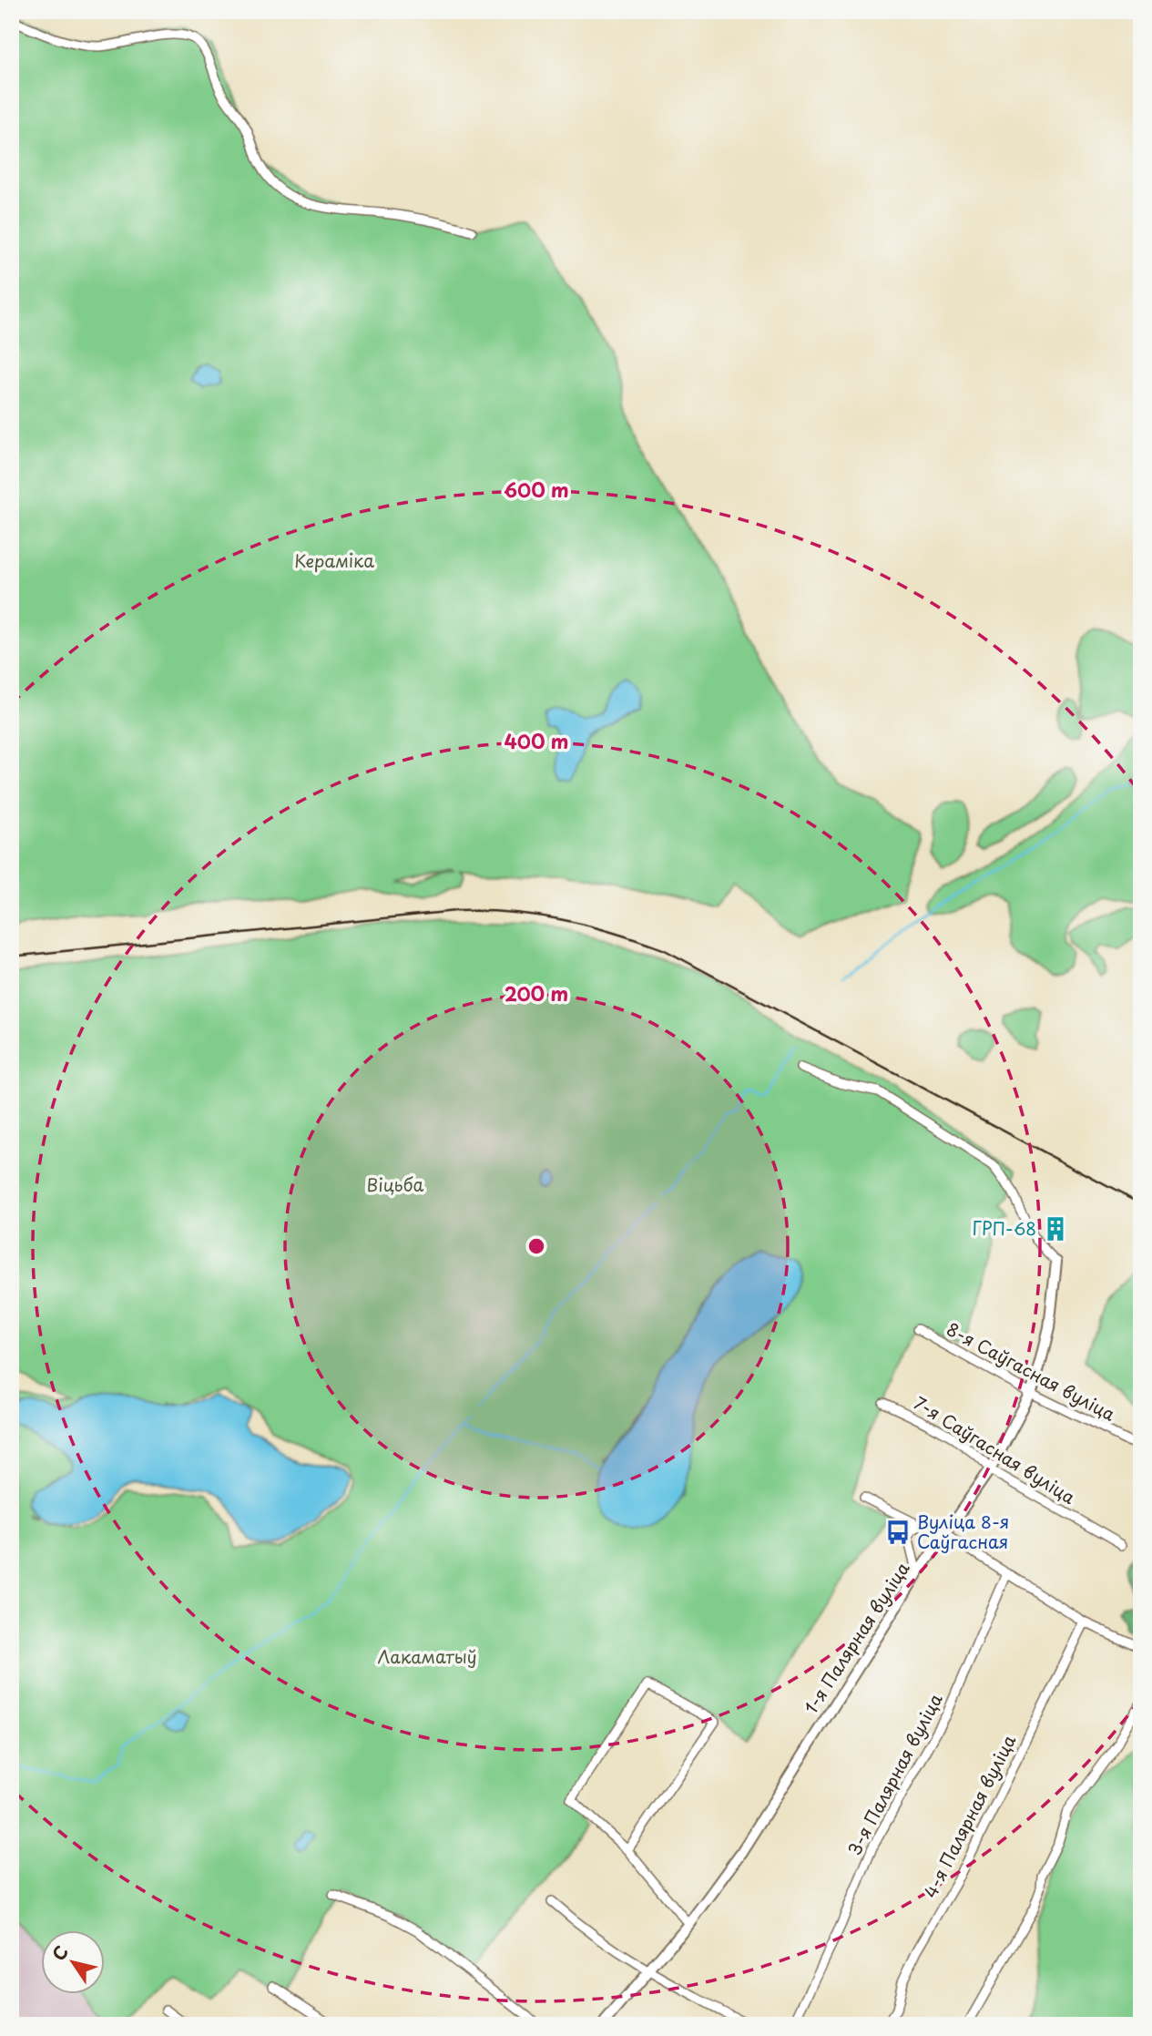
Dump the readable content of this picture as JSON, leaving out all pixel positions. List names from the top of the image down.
{
  "streets": {
    "street": [
      "8-я Саўгасная вуліца",
      "7-я Саўгасная вуліца",
      "1-я Палярная вуліца",
      "3-я Палярная вуліца",
      "4-я Палярная вуліца"
    ]
  },
  "crossings": [
    ["8-я Саўгасная вуліца", "1-я Палярная вуліца"],
    ["7-я Саўгасная вуліца", "1-я Палярная вуліца"]
  ],
  "parks": ["Кераміка", "Віцьба", "Лакаматыў"],
  "places": {
    "building": ["ГРП-68"],
    "bus stop": ["Вуліца 8-я Саўгасная"]
  },
  "north": "top left",
  "rings": ["600 m", "400 m", "200 m"]
}
